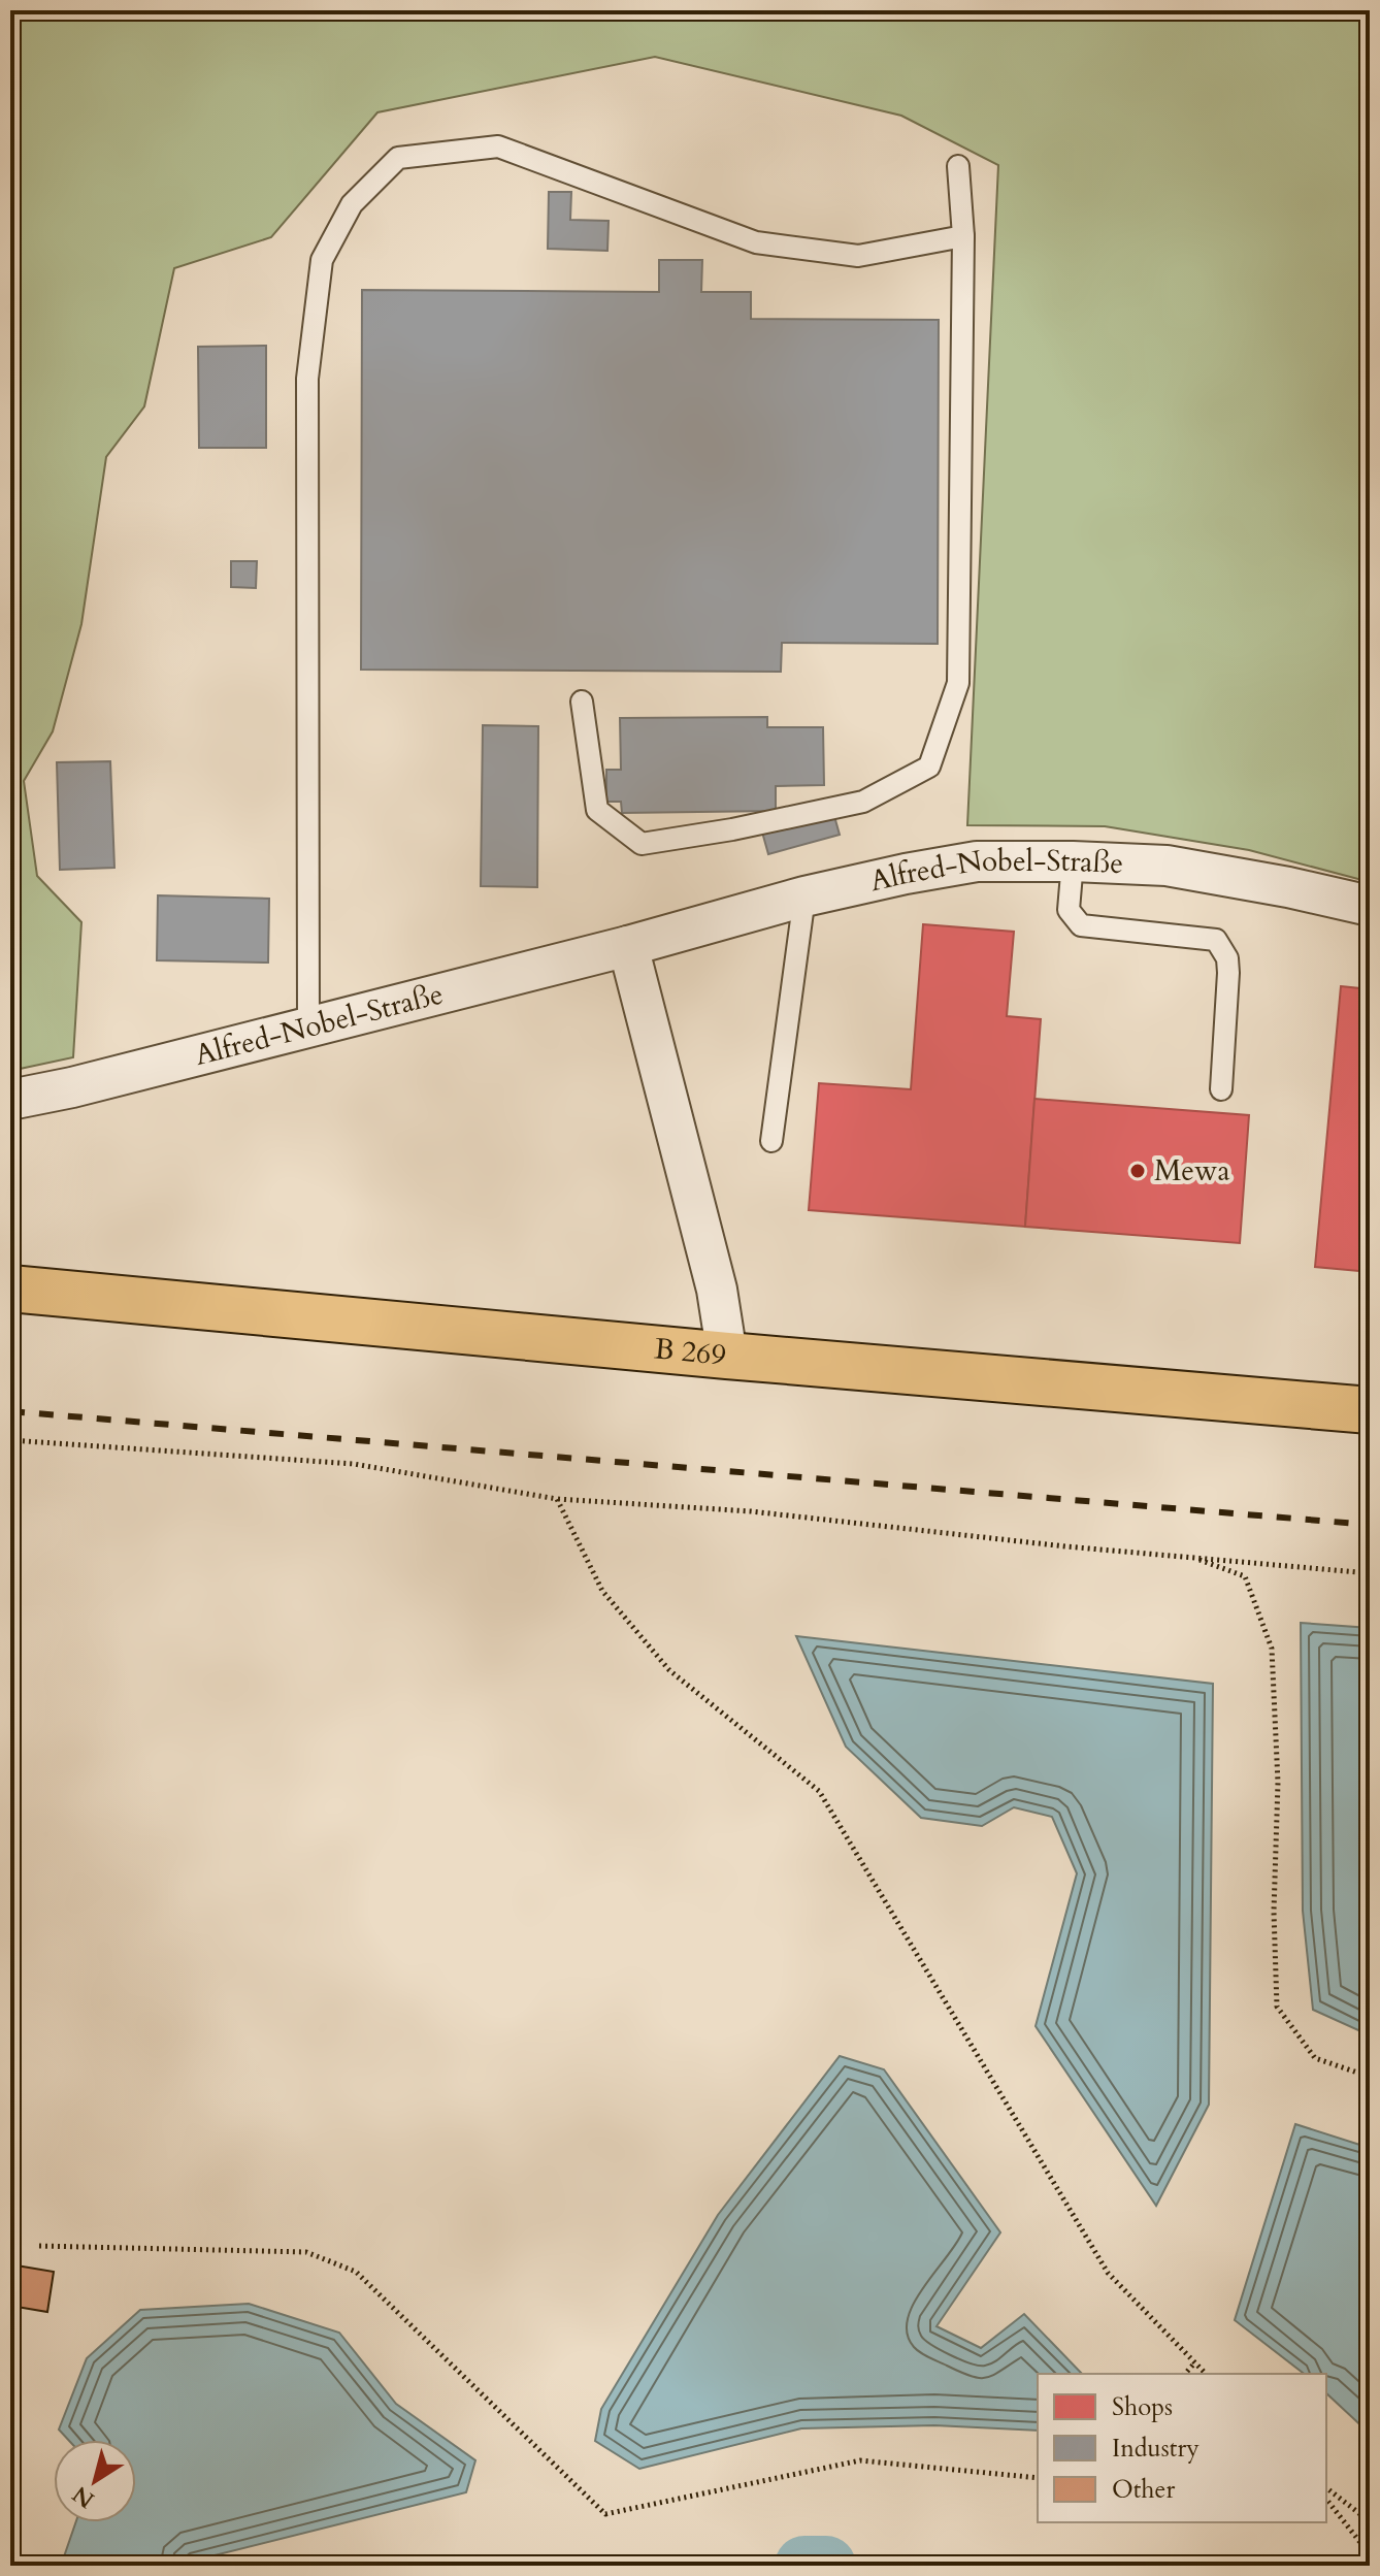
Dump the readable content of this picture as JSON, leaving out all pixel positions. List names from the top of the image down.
{
  "streets": {
    "main road": ["B 269"],
    "street": ["Alfred-Nobel-Straße"]
  },
  "places": ["Mewa"],
  "legend": ["Shops", "Industry", "Other"],
  "north": "bottom left"
}
